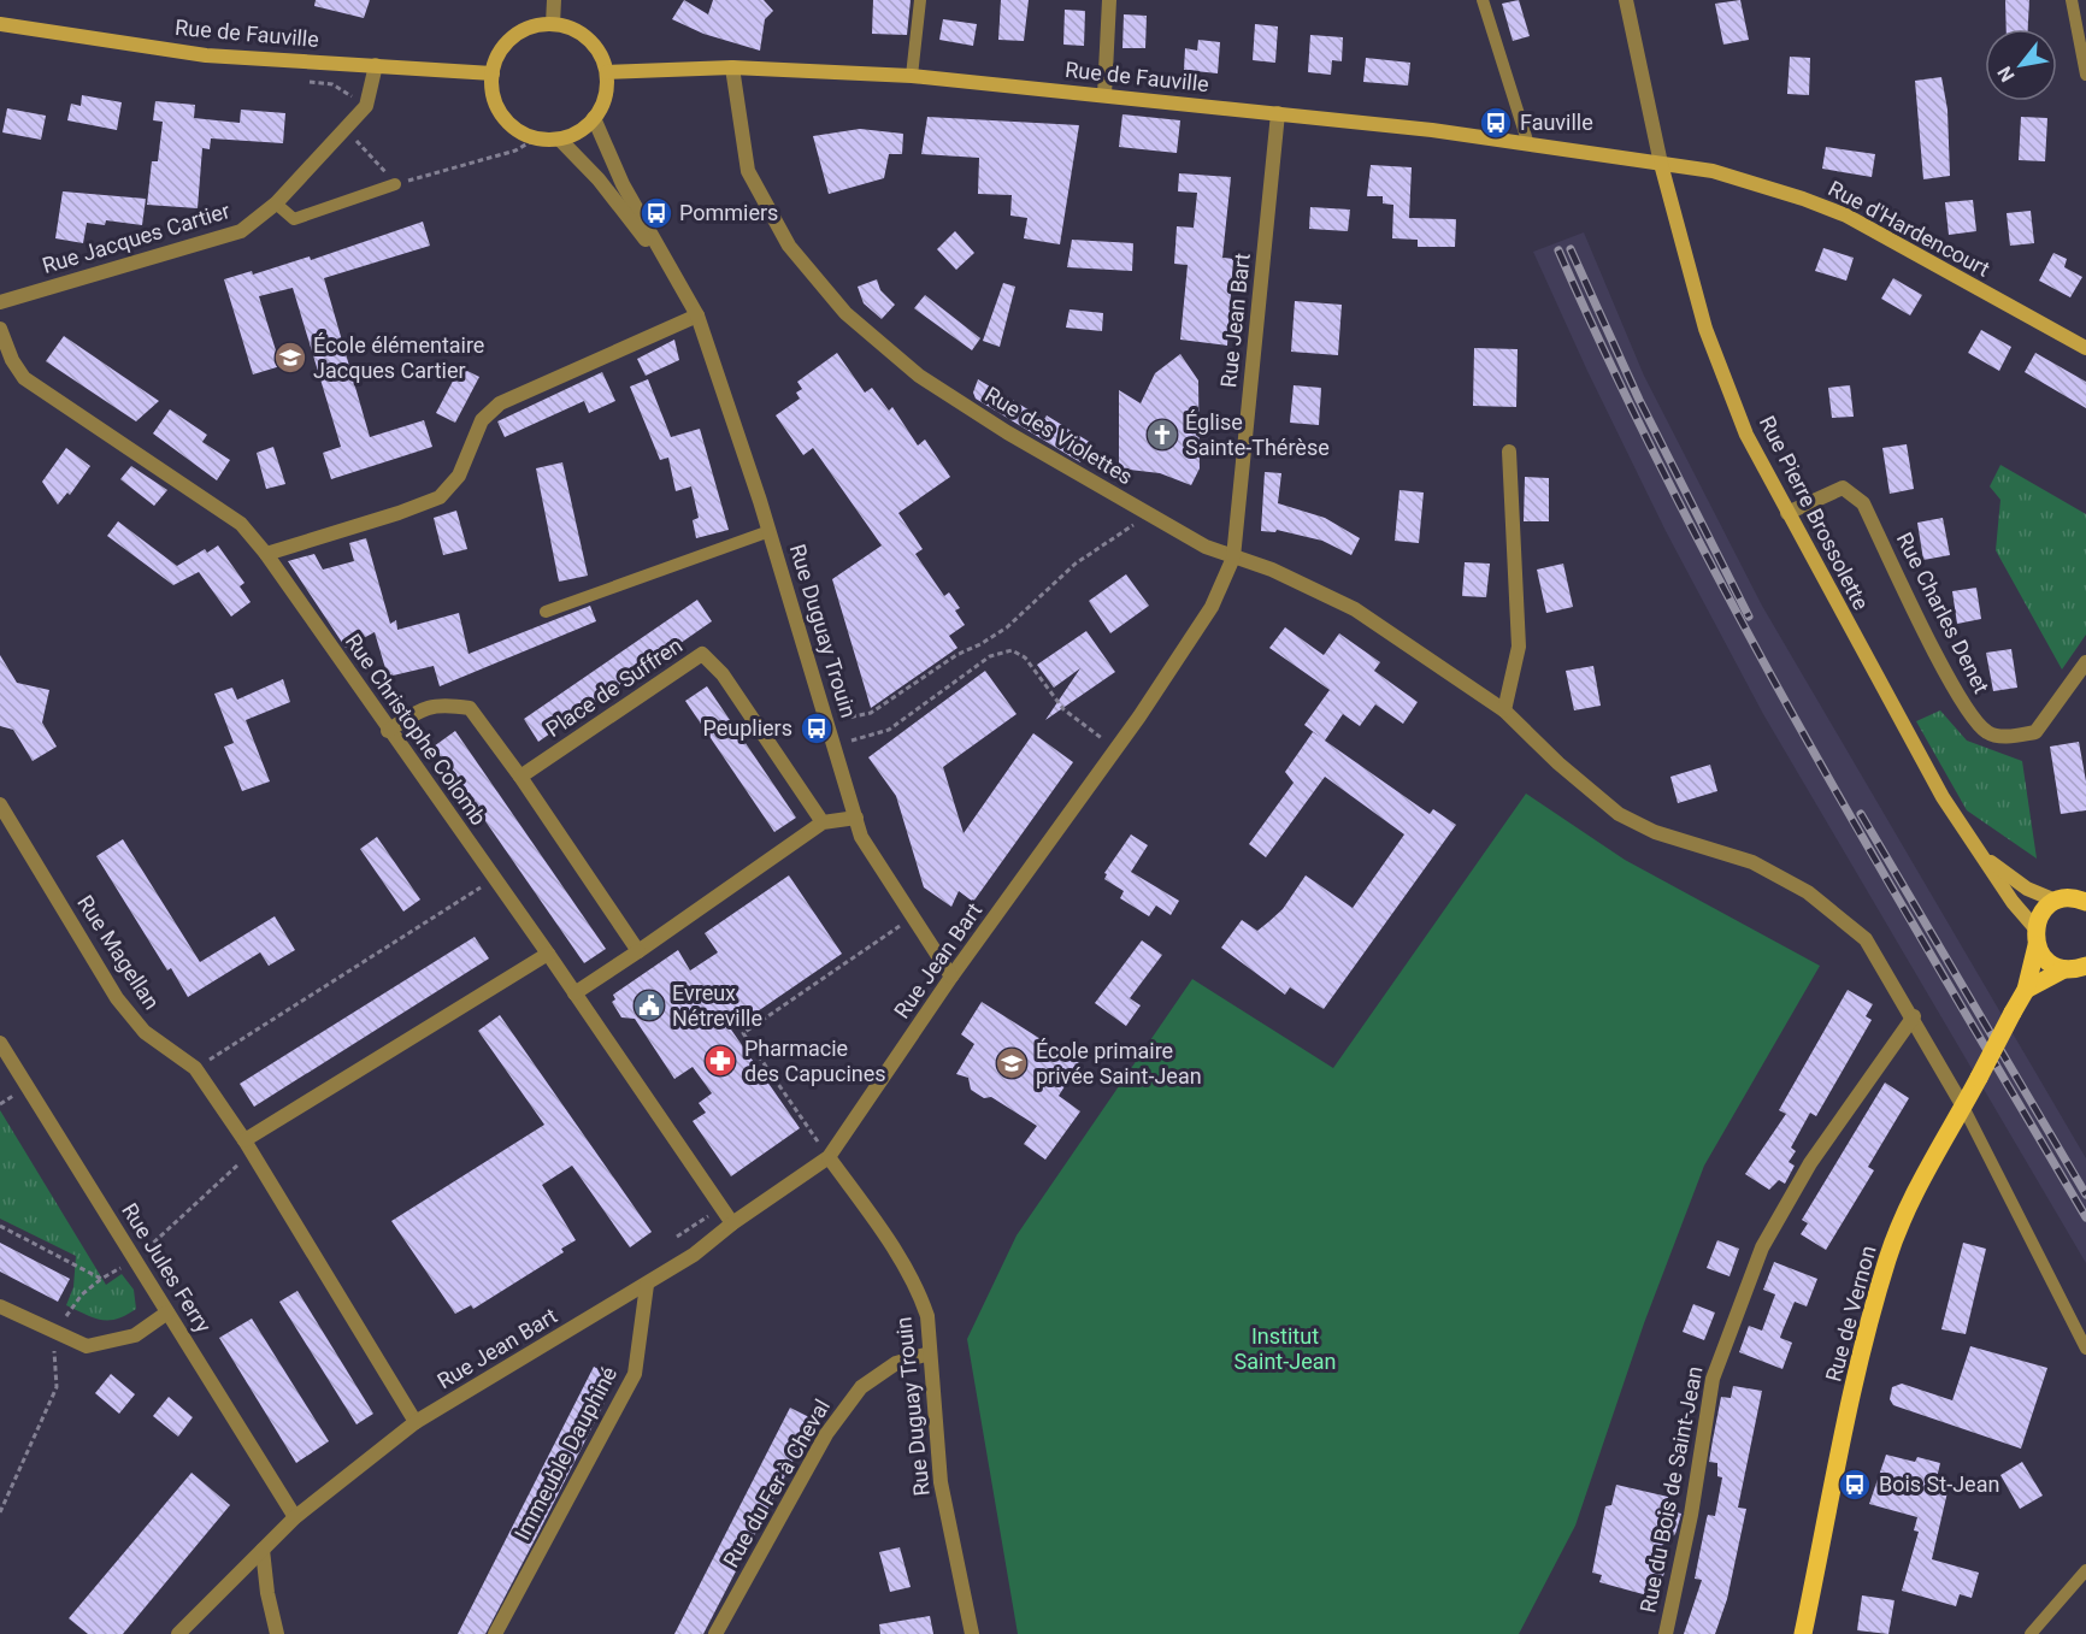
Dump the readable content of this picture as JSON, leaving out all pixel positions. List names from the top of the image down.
{
  "streets": {
    "main road": [
      "Rue de Fauville",
      "Rue d'Hardencourt",
      "Rue Pierre Brossolette",
      "Rue de Vernon"
    ],
    "street": [
      "Rue Jacques Cartier",
      "Rue Jean Bart",
      "Rue des Violettes",
      "Rue Charles Denet",
      "Rue Duguay Trouin",
      "Place de Suffren",
      "Rue Christophe Colomb",
      "Rue Magellan",
      "Rue Jules Ferry",
      "Immeuble Dauphiné",
      "Rue du Fer à Cheval",
      "Rue du Bois de Saint-Jean"
    ]
  },
  "crossings": [
    ["Rue de Fauville", "Rue d'Hardencourt"],
    ["Rue de Fauville", "Rue Jacques Cartier"],
    ["Rue de Fauville", "Rue Jean Bart"],
    ["Rue de Fauville", "Rue des Violettes"],
    ["Rue de Fauville", "Rue Pierre Brossolette"],
    ["Rue de Fauville", "Rue Duguay Trouin"],
    ["Rue d'Hardencourt", "Rue Pierre Brossolette"],
    ["Rue Jean Bart", "Rue des Violettes"],
    ["Rue Jean Bart", "Rue Duguay Trouin"],
    ["Rue Jean Bart", "Rue Christophe Colomb"],
    ["Rue Jean Bart", "Rue Magellan"],
    ["Rue Jean Bart", "Rue Jules Ferry"],
    ["Rue Jean Bart", "Immeuble Dauphiné"],
    ["Rue des Violettes", "Rue de Vernon"],
    ["Rue des Violettes", "Rue du Bois de Saint-Jean"],
    ["Rue Pierre Brossolette", "Rue Charles Denet"],
    ["Rue Pierre Brossolette", "Rue de Vernon"],
    ["Rue Duguay Trouin", "Rue du Fer à Cheval"]
  ],
  "parks": ["Institut Saint-Jean"],
  "places": {
    "bus stop": [
      "Fauville",
      "Pommiers",
      "Peupliers",
      "Bois St-Jean"
    ],
    "school or university": ["École élémentaire Jacques Cartier", "École primaire privée Saint-Jean"],
    "church": ["Église Sainte-Thérèse"],
    "public building": ["Evreux Nétreville"],
    "pharmacy": ["Pharmacie des Capucines"]
  },
  "north": "bottom left"
}
